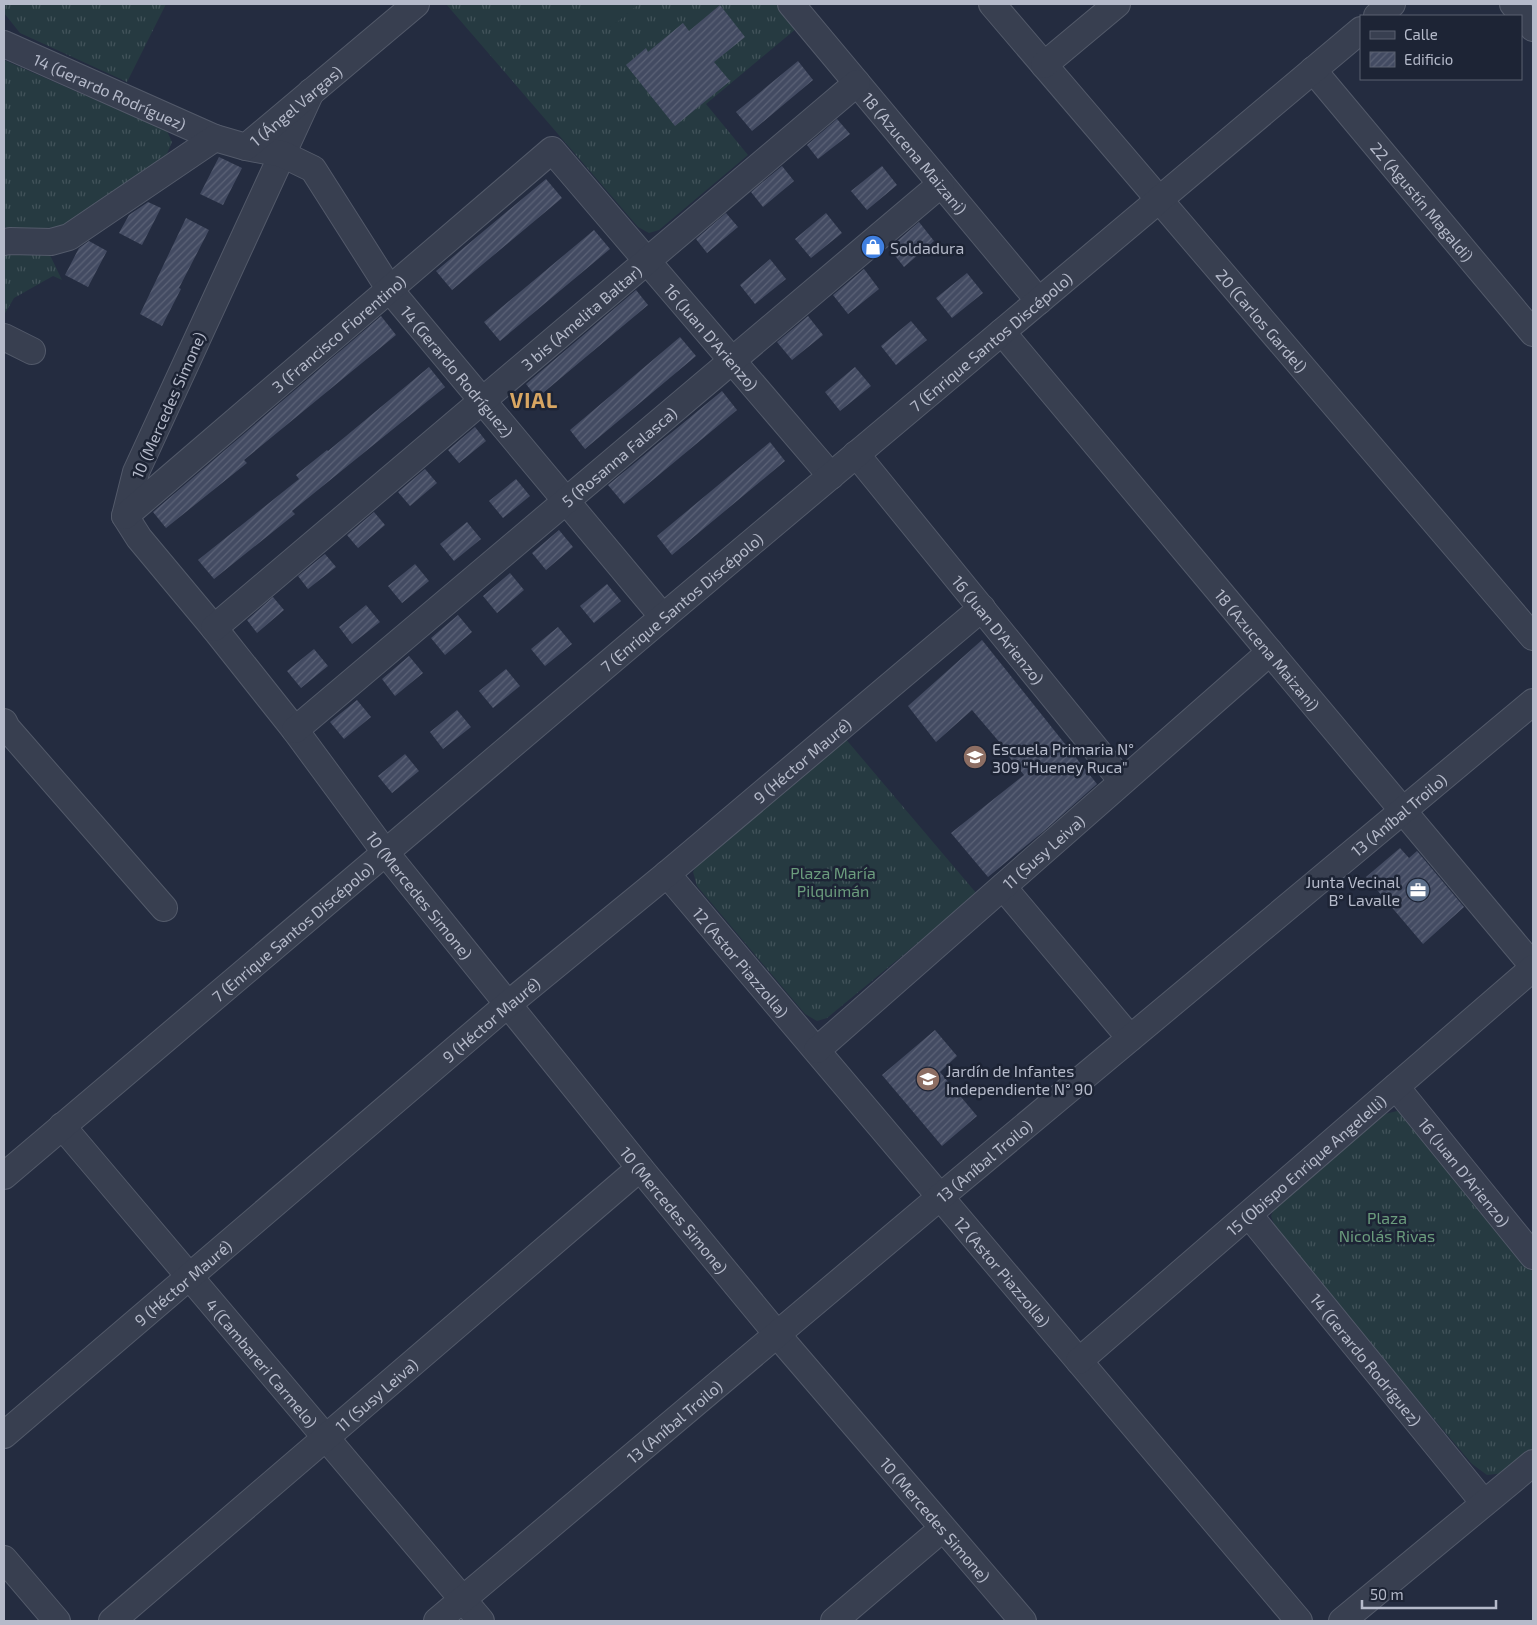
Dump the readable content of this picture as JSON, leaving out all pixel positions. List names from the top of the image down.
{
  "streets": {
    "street": [
      "14 (Gerardo Rodríguez)",
      "1 (Ángel Vargas)",
      "18 (Azucena Maizani)",
      "22 (Agustín Magaldi)",
      "3 bis (Amelita Baltar)",
      "20 (Carlos Gardel)",
      "3 (Francisco Fiorentino)",
      "16 (Juan D'Arienzo)",
      "7 (Enrique Santos Discépolo)",
      "10 (Mercedes Simone)",
      "5 (Rosanna Falasca)",
      "9 (Héctor Mauré)",
      "13 (Aníbal Troilo)",
      "11 (Susy Leiva)",
      "12 (Astor Piazzolla)",
      "15 (Obispo Enrique Angelelli)",
      "4 (Cambareri Carmelo)"
    ]
  },
  "crossings": [
    ["14 (Gerardo Rodríguez)", "1 (Ángel Vargas)"],
    ["14 (Gerardo Rodríguez)", "3 bis (Amelita Baltar)"],
    ["14 (Gerardo Rodríguez)", "3 (Francisco Fiorentino)"],
    ["14 (Gerardo Rodríguez)", "7 (Enrique Santos Discépolo)"],
    ["14 (Gerardo Rodríguez)", "10 (Mercedes Simone)"],
    ["14 (Gerardo Rodríguez)", "5 (Rosanna Falasca)"],
    ["14 (Gerardo Rodríguez)", "15 (Obispo Enrique Angelelli)"],
    ["1 (Ángel Vargas)", "10 (Mercedes Simone)"],
    ["18 (Azucena Maizani)", "3 bis (Amelita Baltar)"],
    ["18 (Azucena Maizani)", "7 (Enrique Santos Discépolo)"],
    ["18 (Azucena Maizani)", "5 (Rosanna Falasca)"],
    ["18 (Azucena Maizani)", "13 (Aníbal Troilo)"],
    ["18 (Azucena Maizani)", "11 (Susy Leiva)"],
    ["18 (Azucena Maizani)", "15 (Obispo Enrique Angelelli)"],
    ["22 (Agustín Magaldi)", "7 (Enrique Santos Discépolo)"],
    ["3 bis (Amelita Baltar)", "16 (Juan D'Arienzo)"],
    ["3 bis (Amelita Baltar)", "10 (Mercedes Simone)"],
    ["20 (Carlos Gardel)", "7 (Enrique Santos Discépolo)"],
    ["3 (Francisco Fiorentino)", "16 (Juan D'Arienzo)"],
    ["3 (Francisco Fiorentino)", "10 (Mercedes Simone)"],
    ["16 (Juan D'Arienzo)", "7 (Enrique Santos Discépolo)"],
    ["16 (Juan D'Arienzo)", "5 (Rosanna Falasca)"],
    ["16 (Juan D'Arienzo)", "9 (Héctor Mauré)"],
    ["16 (Juan D'Arienzo)", "11 (Susy Leiva)"],
    ["16 (Juan D'Arienzo)", "15 (Obispo Enrique Angelelli)"],
    ["7 (Enrique Santos Discépolo)", "10 (Mercedes Simone)"],
    ["7 (Enrique Santos Discépolo)", "4 (Cambareri Carmelo)"],
    ["10 (Mercedes Simone)", "5 (Rosanna Falasca)"],
    ["10 (Mercedes Simone)", "9 (Héctor Mauré)"],
    ["10 (Mercedes Simone)", "13 (Aníbal Troilo)"],
    ["10 (Mercedes Simone)", "11 (Susy Leiva)"],
    ["9 (Héctor Mauré)", "12 (Astor Piazzolla)"],
    ["9 (Héctor Mauré)", "4 (Cambareri Carmelo)"],
    ["13 (Aníbal Troilo)", "12 (Astor Piazzolla)"],
    ["13 (Aníbal Troilo)", "4 (Cambareri Carmelo)"],
    ["11 (Susy Leiva)", "12 (Astor Piazzolla)"],
    ["11 (Susy Leiva)", "4 (Cambareri Carmelo)"],
    ["12 (Astor Piazzolla)", "15 (Obispo Enrique Angelelli)"]
  ],
  "districts": ["VIAL"],
  "parks": ["Plaza María Pilquimán", "Plaza Nicolás Rivas"],
  "places": {
    "shop": ["Soldadura"],
    "school or university": ["Escuela Primaria N° 309 \"Hueney Ruca\"", "Jardín de Infantes Independiente N° 90"],
    "office": ["Junta Vecinal B° Lavalle"]
  },
  "legend": ["Calle", "Edificio"],
  "scale_bar": "50 m"
}
